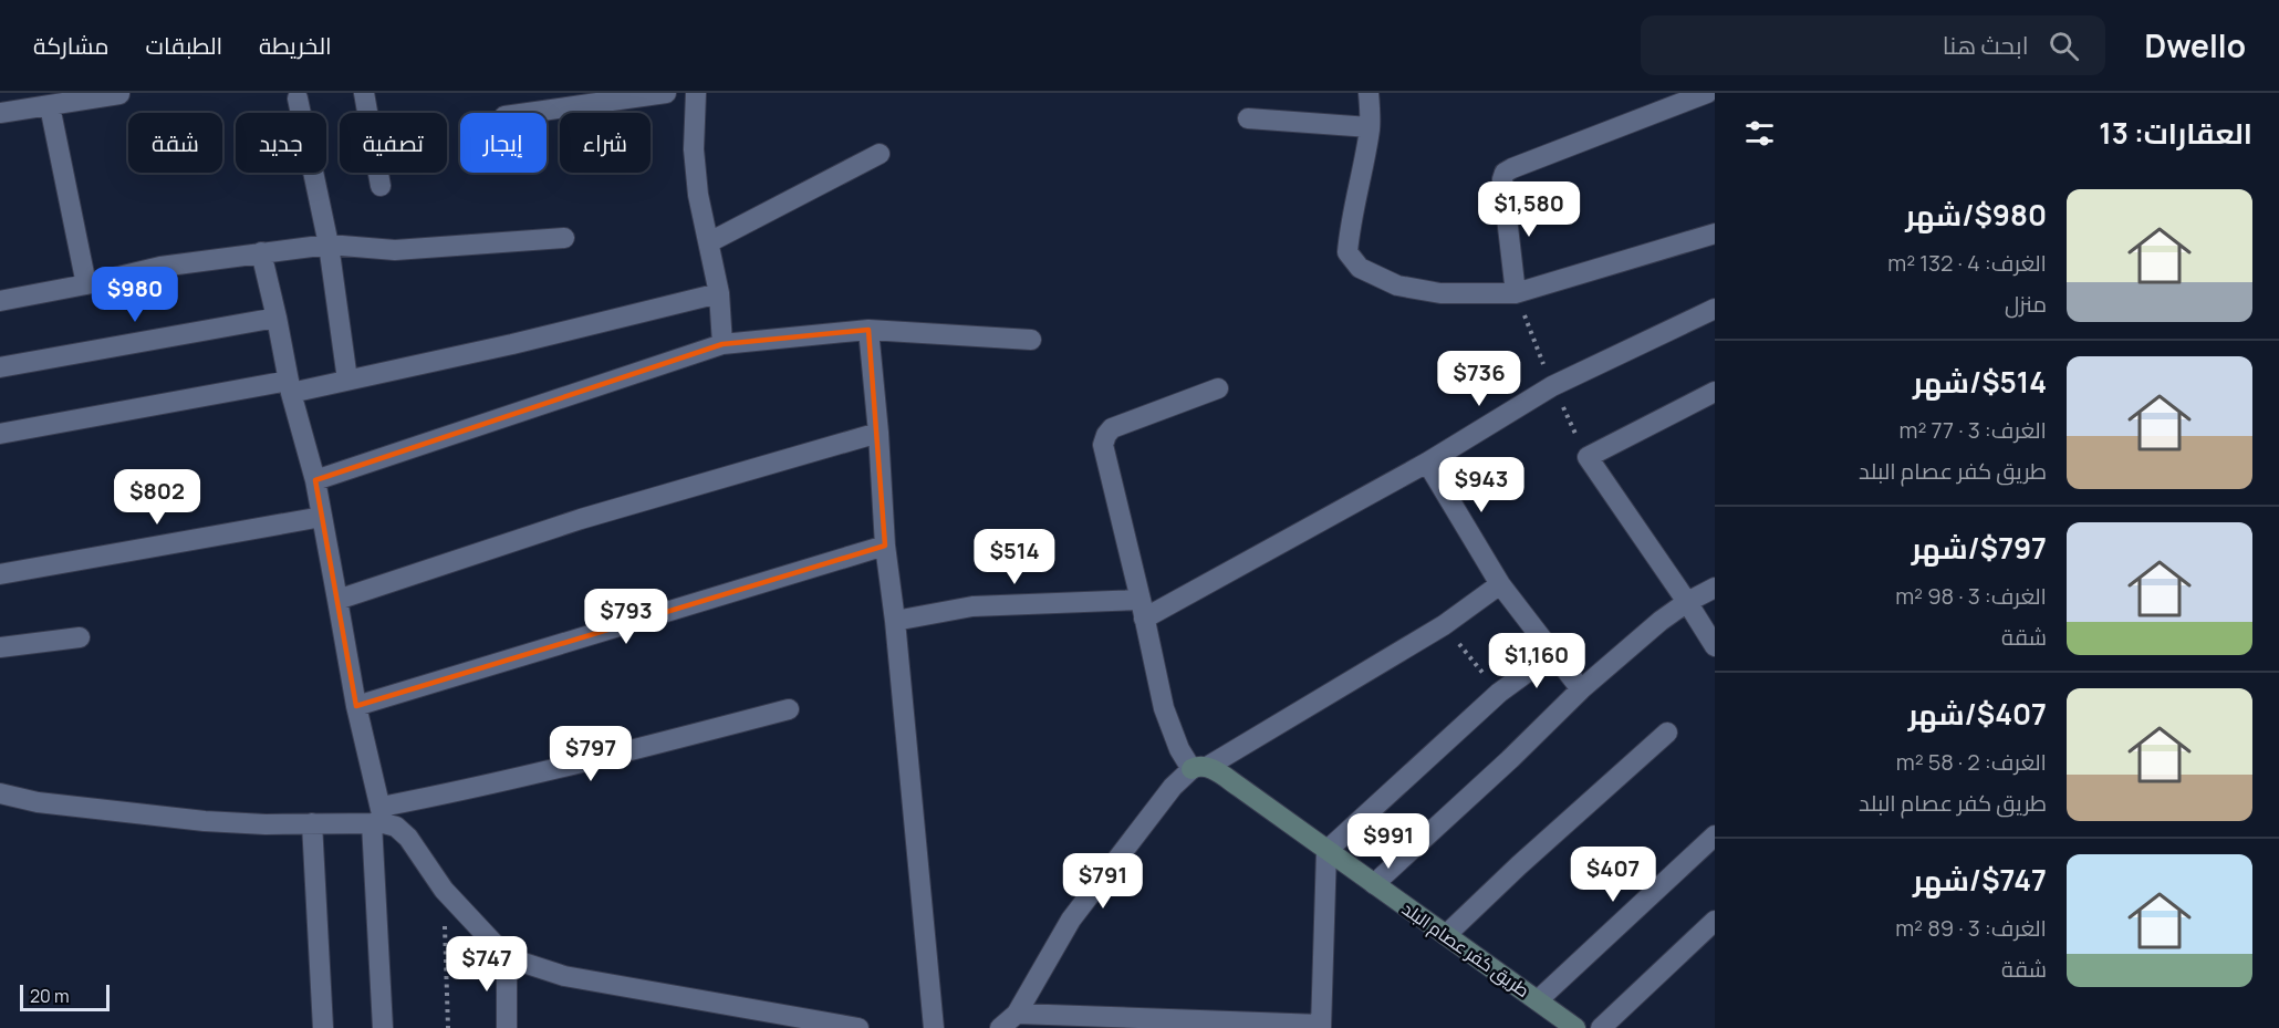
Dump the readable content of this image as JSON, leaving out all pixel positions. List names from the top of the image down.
{
  "streets": {
    "street": ["طريق كفر عصام البلد"]
  },
  "scale_bar": "20 m",
  "page": {
    "header": "Dwello",
    "search": "ابحث هنا",
    "nav": ["الخريطة", "الطبقات", "مشاركة"],
    "heading": "العقارات: 13",
    "chip": [
      "شراء",
      "إيجار",
      "تصفية",
      "جديد",
      "شقة"
    ],
    "list": [
      {
        "name": "$980/شهر",
        "note": "الغرف: 4 · 132 m² · منزل"
      },
      {
        "name": "$514/شهر",
        "note": "الغرف: 3 · 77 m² · طريق كفر عصام البلد"
      },
      {
        "name": "$797/شهر",
        "note": "الغرف: 3 · 98 m² · شقة"
      },
      {
        "name": "$407/شهر",
        "note": "الغرف: 2 · 58 m² · طريق كفر عصام البلد"
      },
      {
        "name": "$747/شهر",
        "note": "الغرف: 3 · 89 m² · شقة"
      }
    ],
    "price": [
      "$1,580",
      "$980",
      "$736",
      "$943",
      "$802",
      "$514",
      "$793",
      "$1,160",
      "$797",
      "$991",
      "$407",
      "$791",
      "$747"
    ],
    "scale": "20 m"
  }
}
